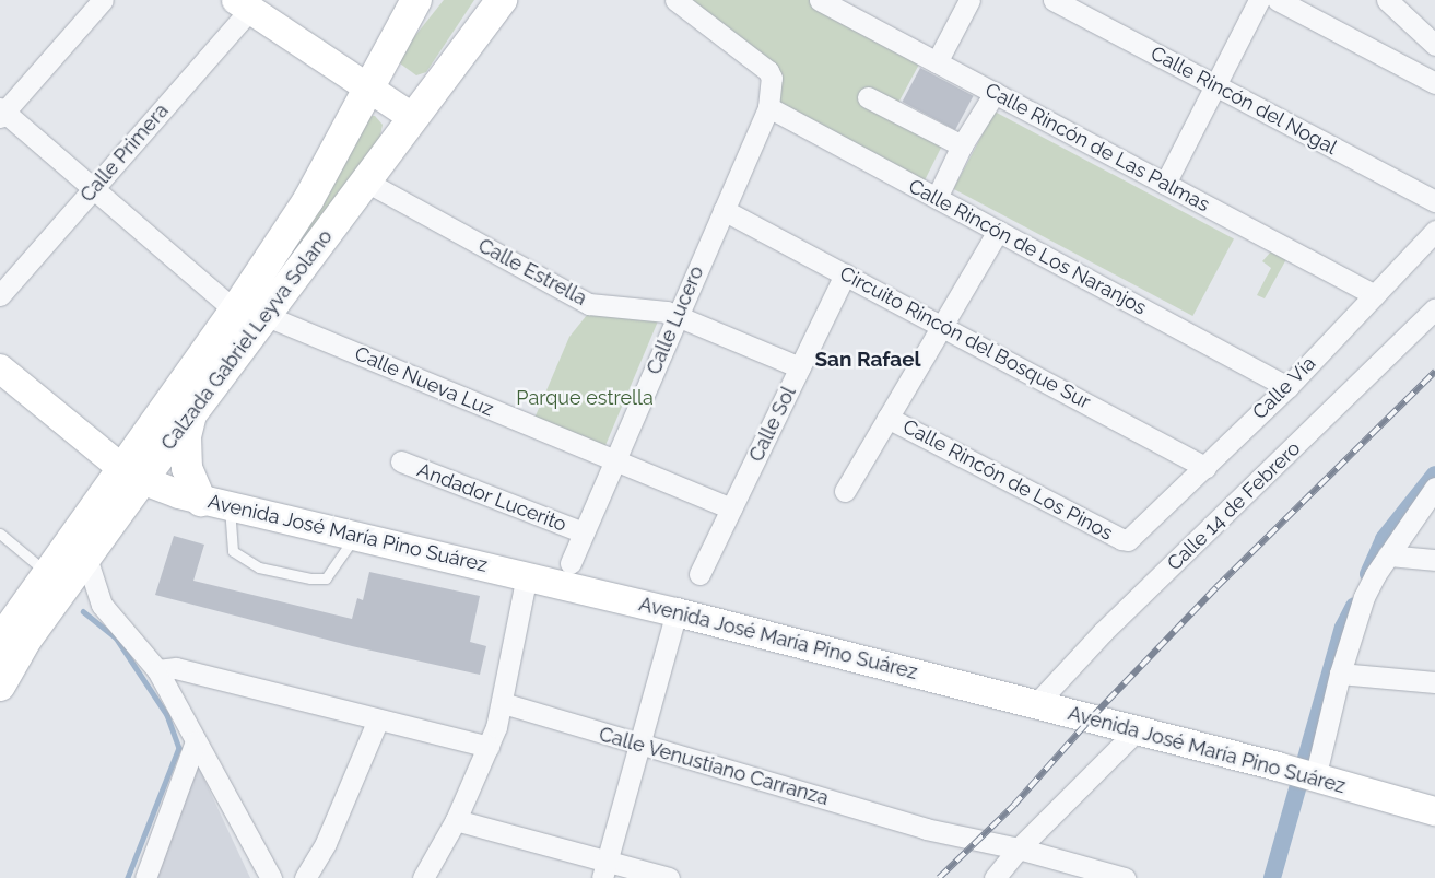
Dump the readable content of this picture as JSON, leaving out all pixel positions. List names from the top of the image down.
{
  "streets": {
    "main road": ["Calzada Gabriel Leyva Solano"],
    "street": [
      "Calle Rincón del Nogal",
      "Calle Rincón de Las Palmas",
      "Calle Primera",
      "Calle Rincón de Los Naranjos",
      "Calle Estrella",
      "Calle Lucero",
      "Circuito Rincón del Bosque Sur",
      "Calle Nueva Luz",
      "Calle Vía",
      "Calle Sol",
      "Calle Rincón de Los Pinos",
      "Andador Lucerito",
      "Calle 14 de Febrero",
      "Avenida José María Pino Suárez",
      "Calle Venustiano Carranza"
    ]
  },
  "crossings": [
    ["Calle Rincón de Las Palmas", "Calle Vía"],
    ["Calle Rincón de Los Naranjos", "Calle Lucero"],
    ["Calle Rincón de Los Naranjos", "Calle Vía"],
    ["Calle Estrella", "Calle Lucero"],
    ["Calle Estrella", "Calzada Gabriel Leyva Solano"],
    ["Calle Estrella", "Calle Sol"],
    ["Calle Lucero", "Circuito Rincón del Bosque Sur"],
    ["Calle Lucero", "Calle Nueva Luz"],
    ["Calle Lucero", "Andador Lucerito"],
    ["Circuito Rincón del Bosque Sur", "Calle Vía"],
    ["Circuito Rincón del Bosque Sur", "Calle Sol"],
    ["Calzada Gabriel Leyva Solano", "Calle Nueva Luz"],
    ["Calzada Gabriel Leyva Solano", "Avenida José María Pino Suárez"],
    ["Calle Nueva Luz", "Calle Sol"],
    ["Calle Vía", "Calle Rincón de Los Pinos"],
    ["Calle 14 de Febrero", "Avenida José María Pino Suárez"]
  ],
  "districts": ["San Rafael"],
  "parks": ["Parque estrella"]
}
